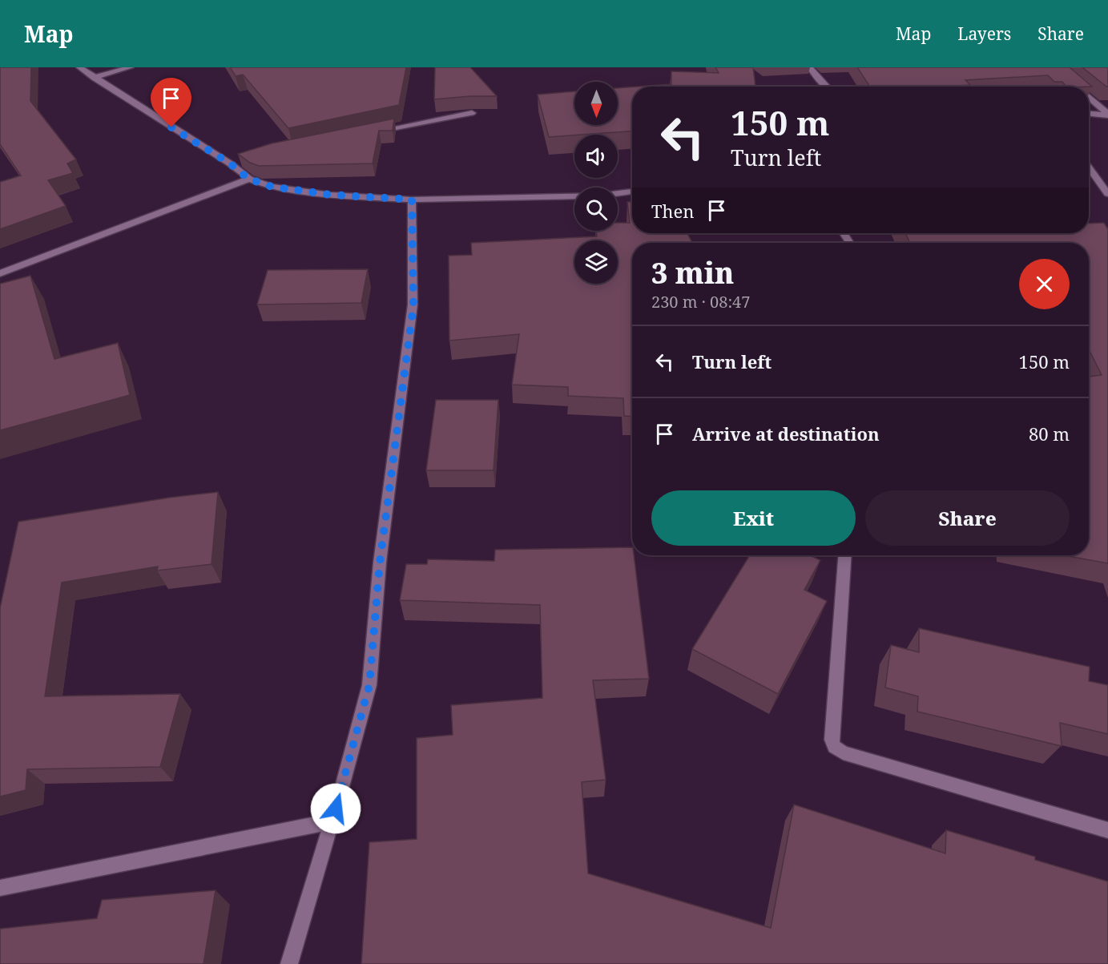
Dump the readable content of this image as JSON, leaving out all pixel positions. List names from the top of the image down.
{
  "north": "bottom",
  "page": {
    "header": "Map",
    "nav": ["Map", "Layers", "Share"],
    "turn": ["150 m", "Turn left"],
    "then": "Then",
    "heading": ["3 min", "230 m · 08:47"],
    "list": [
      {
        "name": "Turn left",
        "value": "150 m"
      },
      {
        "name": "Arrive at destination",
        "value": "80 m"
      }
    ],
    "buttons": ["Exit", "Share"]
  }
}
